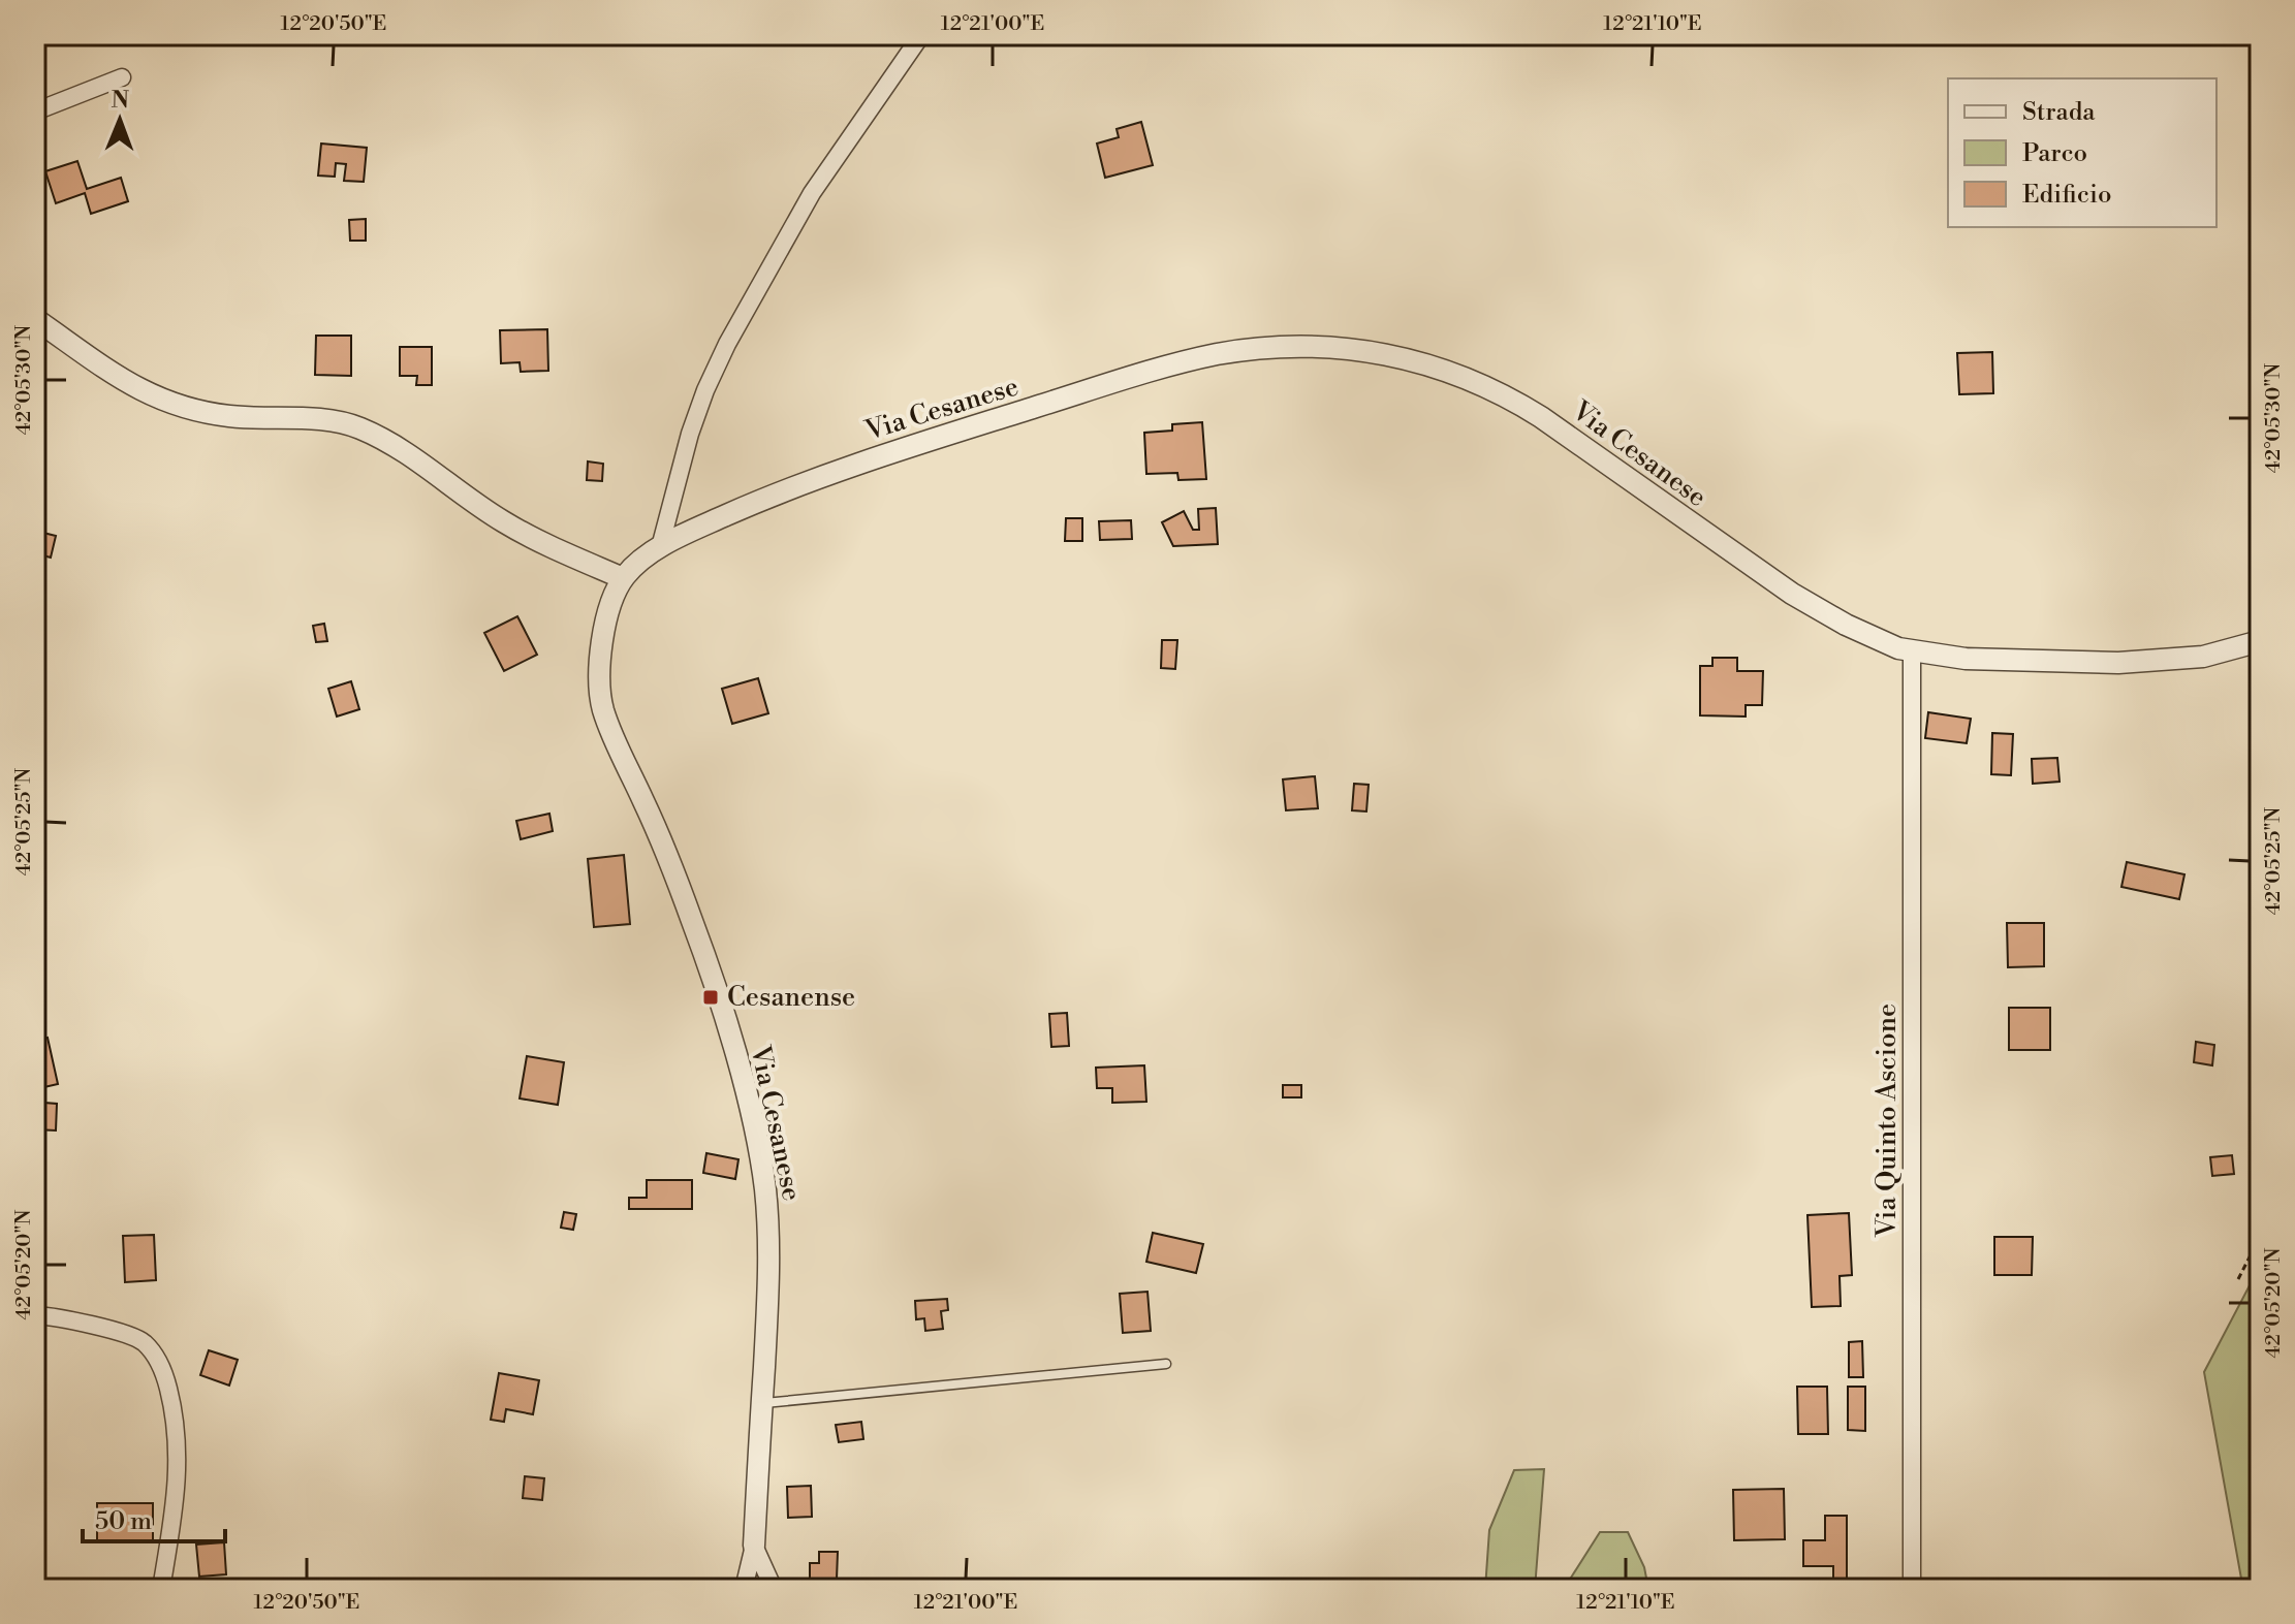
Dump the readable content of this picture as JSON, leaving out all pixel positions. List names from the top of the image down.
{
  "streets": {
    "street": ["Via Cesanese", "Via Quinto Ascione"]
  },
  "crossings": [
    ["Via Cesanese", "Via Quinto Ascione"]
  ],
  "places": {
    "transit": ["Cesanense"]
  },
  "legend": ["Strada", "Parco", "Edificio"],
  "scale_bar": "50 m",
  "north": "top",
  "coordinates": [
    "12°20'50\"E",
    "12°21'00\"E",
    "12°21'10\"E",
    "42°05'30\"N",
    "42°05'25\"N",
    "42°05'20\"N"
  ]
}
